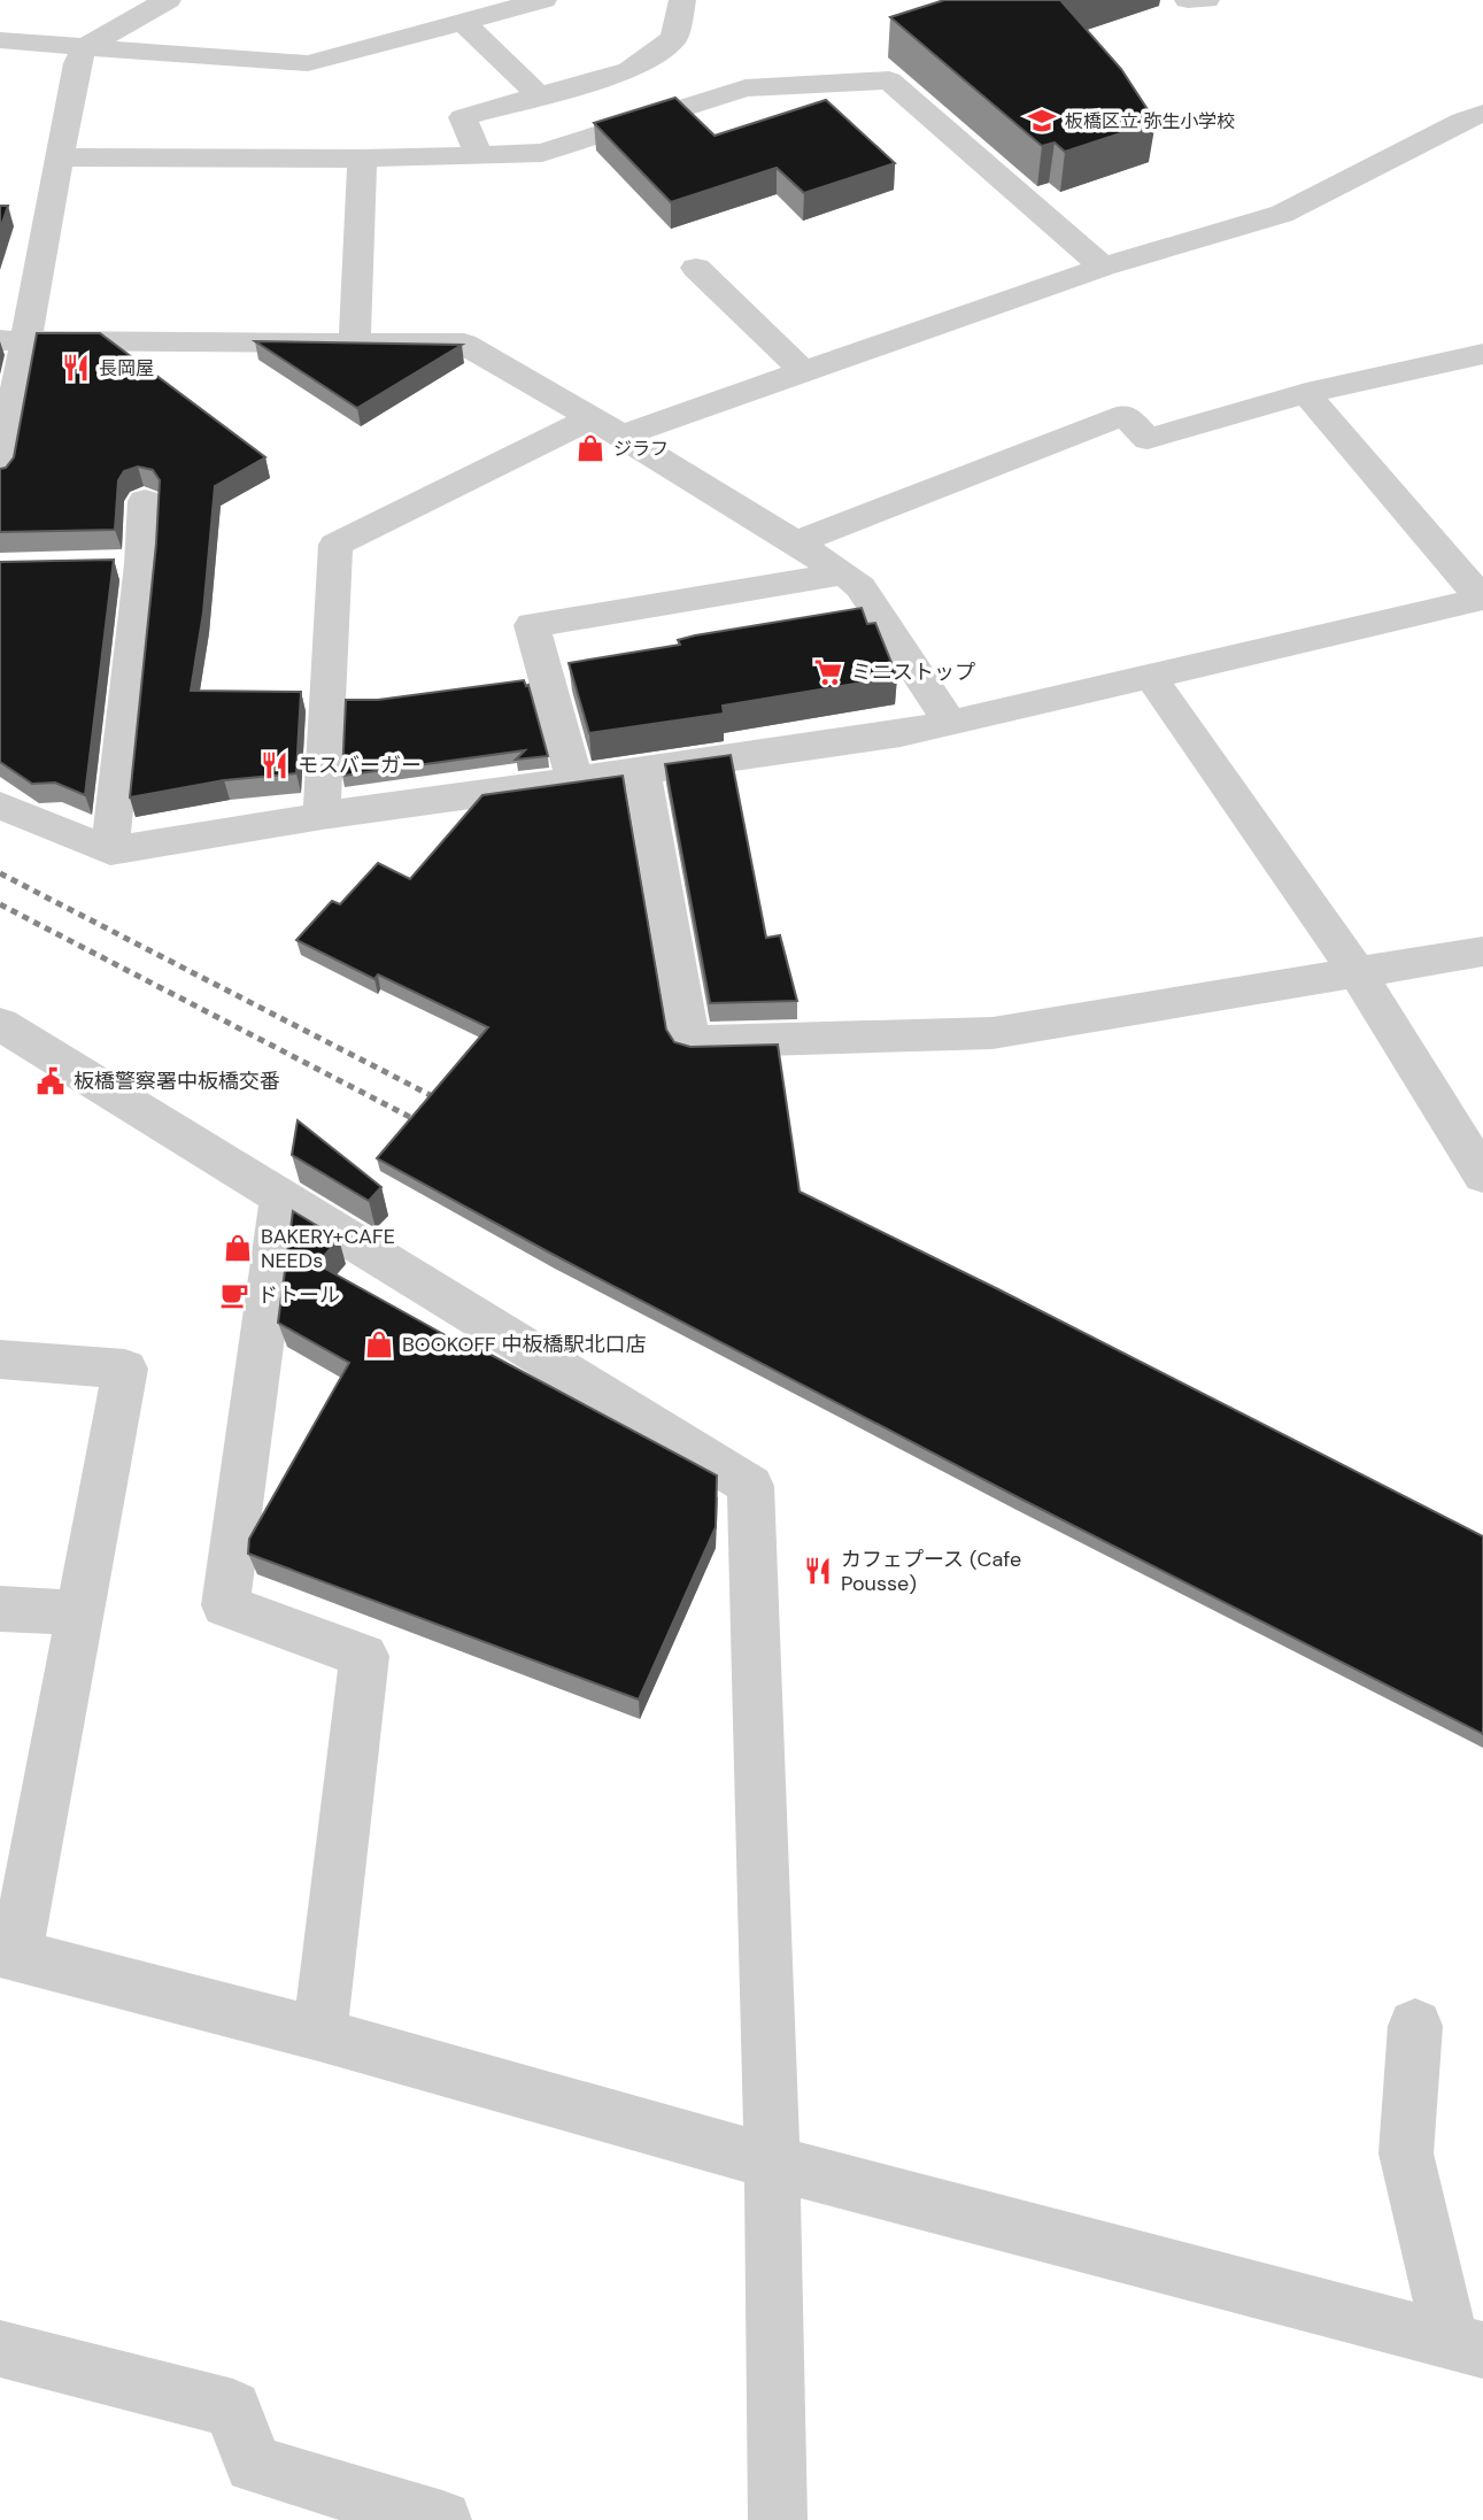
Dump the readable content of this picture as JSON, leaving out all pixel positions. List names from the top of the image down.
{
  "places": {
    "school or university": ["板橋区立 弥生小学校"],
    "restaurant": ["長岡屋", "モスバーガー", "カフェプース (Cafe Pousse)"],
    "shop": ["ジラフ", "BAKERY+CAFE NEEDs", "BOOKOFF 中板橋駅北口店"],
    "supermarket": ["ミニストップ"],
    "public building": ["板橋警察署中板橋交番"],
    "cafe": ["ドトール"]
  }
}
